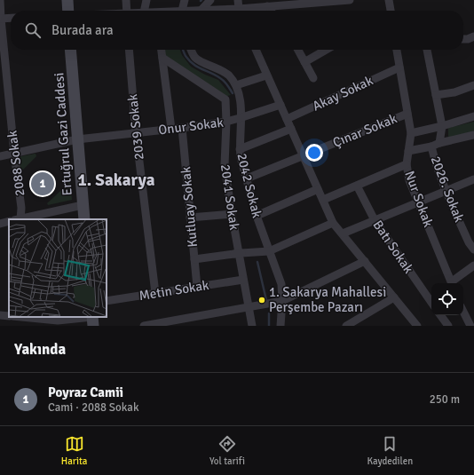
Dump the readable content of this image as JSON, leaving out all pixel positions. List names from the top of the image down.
{
  "streets": {
    "main road": ["Ertuğrul Gazi Caddesi"],
    "street": [
      "Akay Sokak",
      "Onur Sokak",
      "2039 Sokak",
      "Çınar Sokak",
      "2088 Sokak",
      "2042 Sokak",
      "2026. Sokak",
      "2041 Sokak",
      "Nur Sokak",
      "Kutluay Sokak",
      "Batı Sokak",
      "Metin Sokak"
    ]
  },
  "crossings": [
    ["Akay Sokak", "Nur Sokak"],
    ["Onur Sokak", "2039 Sokak"],
    ["Onur Sokak", "Ertuğrul Gazi Caddesi"],
    ["Onur Sokak", "2088 Sokak"],
    ["Onur Sokak", "2042 Sokak"],
    ["Onur Sokak", "2041 Sokak"],
    ["Onur Sokak", "Kutluay Sokak"],
    ["2039 Sokak", "Metin Sokak"],
    ["Çınar Sokak", "2042 Sokak"],
    ["Çınar Sokak", "Nur Sokak"],
    ["2041 Sokak", "Metin Sokak"],
    ["Kutluay Sokak", "Metin Sokak"]
  ],
  "districts": ["1. Sakarya"],
  "places": ["1. Sakarya Mahallesi Perşembe Pazarı"],
  "page": {
    "search": "Burada ara",
    "pins": "1",
    "heading": "Yakında",
    "list": [
      {
        "mark": "1",
        "name": "Poyraz Camii",
        "note": "Cami · 2088 Sokak",
        "value": "250 m"
      }
    ],
    "nav": ["Harita", "Yol tarifi", "Kaydedilen"]
  }
}
